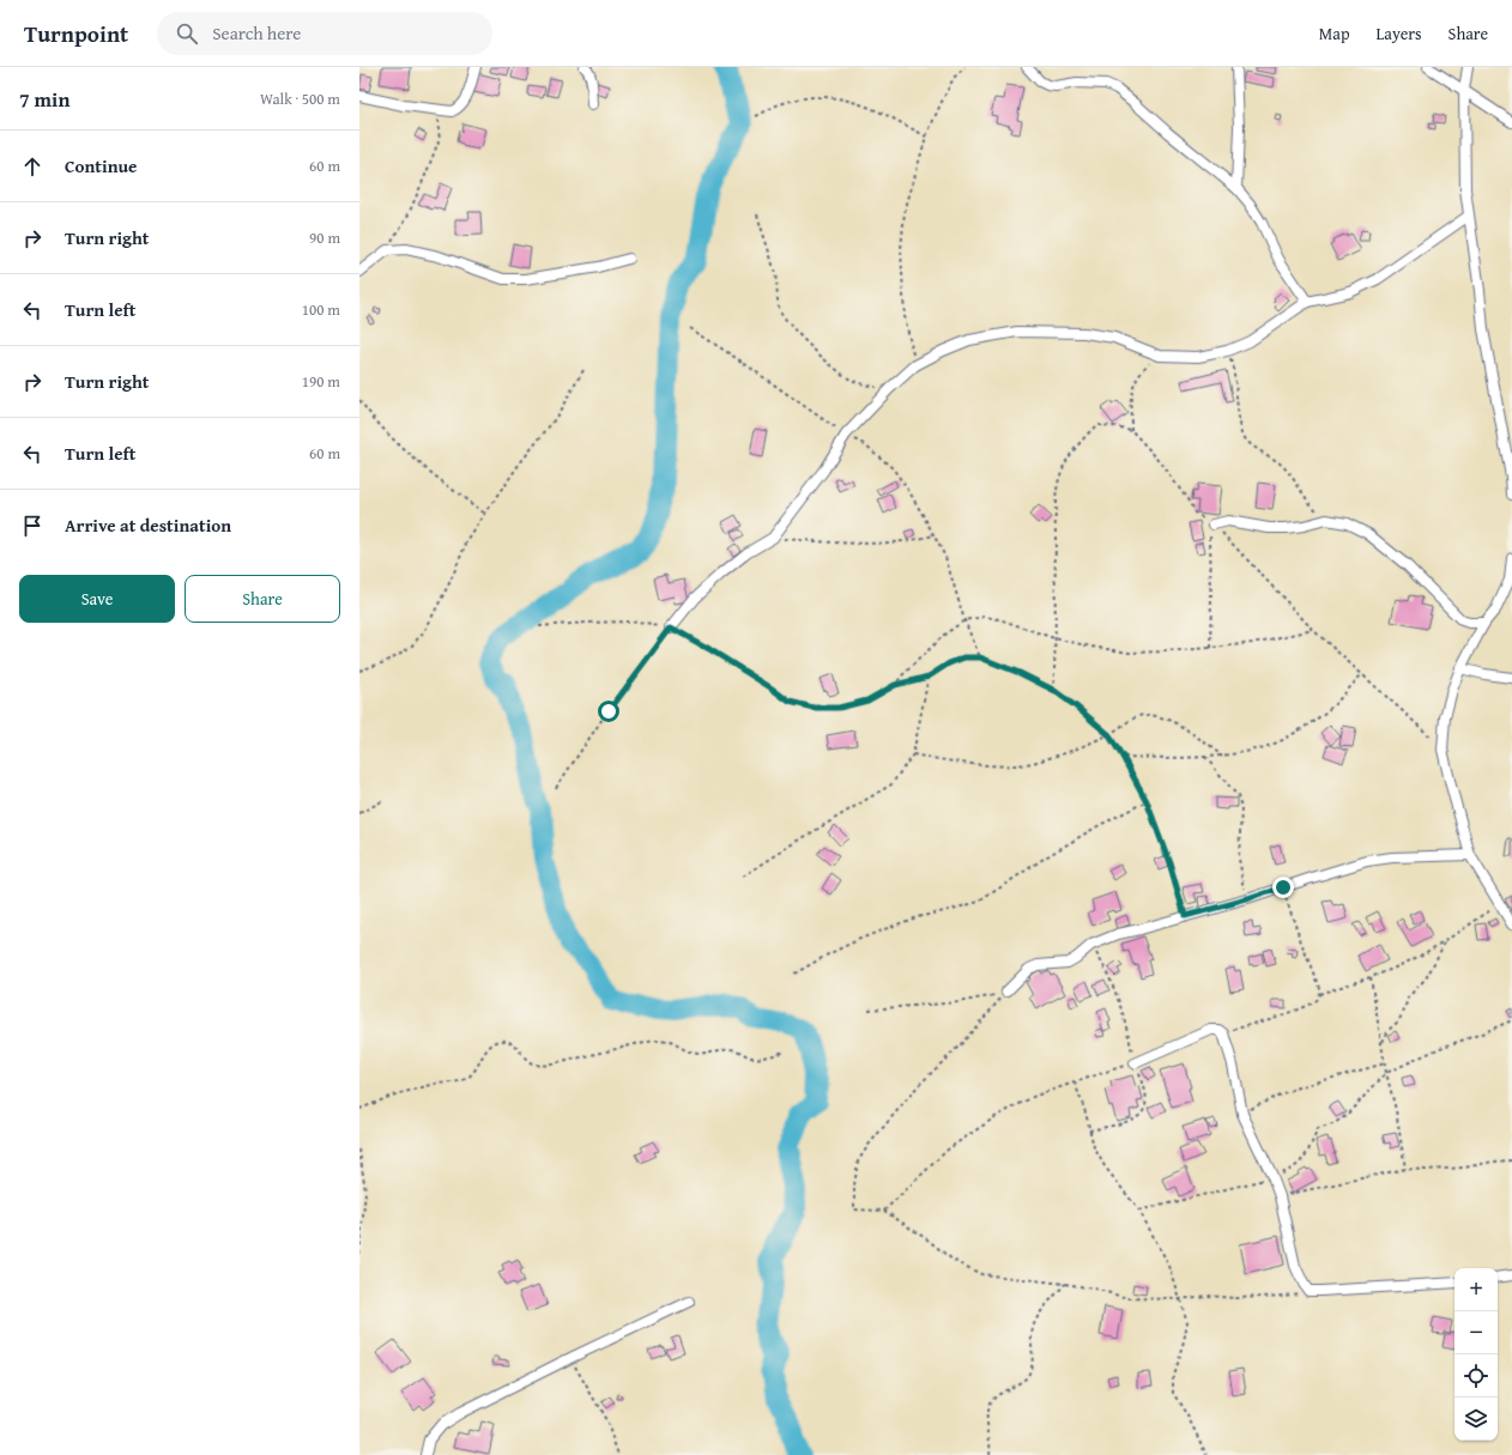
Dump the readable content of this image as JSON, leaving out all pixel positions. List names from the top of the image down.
{
  "page": {
    "header": "Turnpoint",
    "search": "Search here",
    "nav": ["Map", "Layers", "Share"],
    "heading": ["7 min", "Walk · 500 m"],
    "list": [
      ["Continue", "60 m"],
      ["Turn right", "90 m"],
      ["Turn left", "100 m"],
      ["Turn right", "190 m"],
      ["Turn left", "60 m"],
      "Arrive at destination"
    ],
    "buttons": ["Save", "Share"],
    "map_buttons": ["+", "−"]
  }
}
